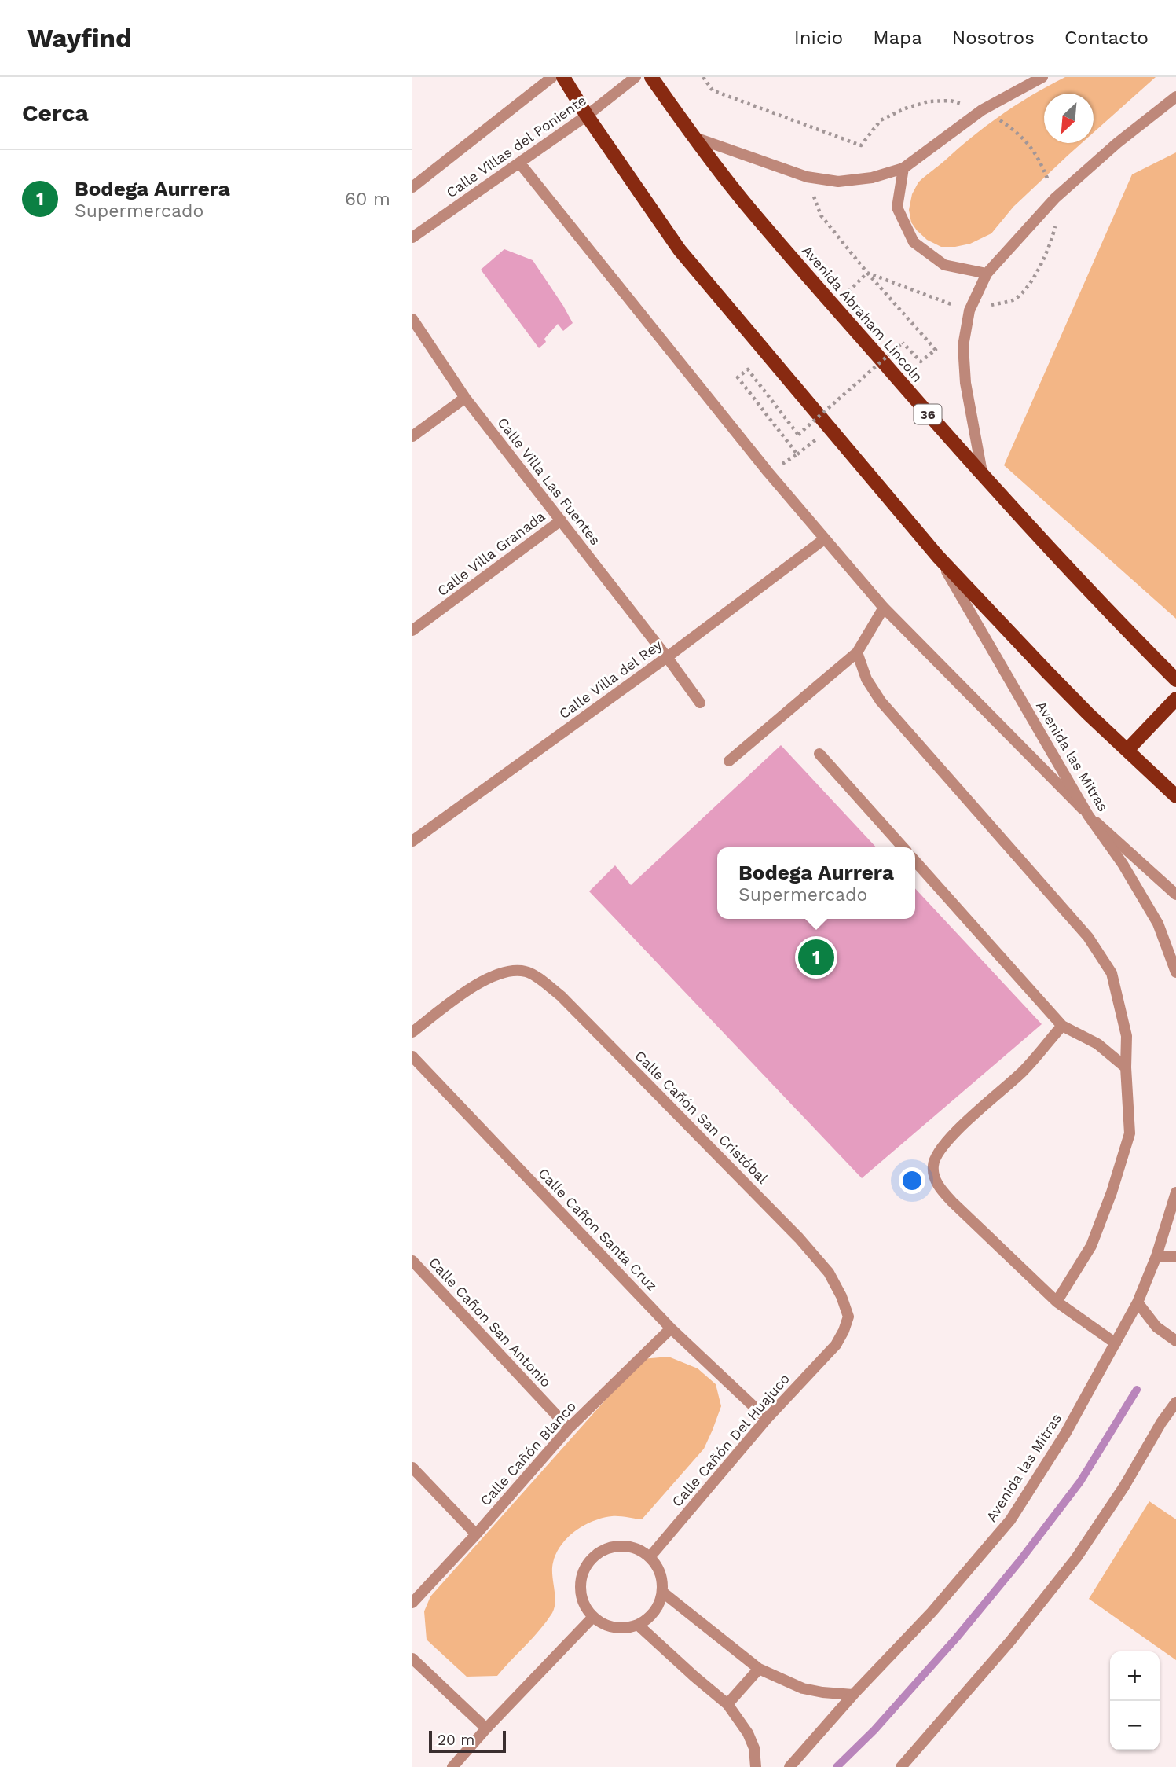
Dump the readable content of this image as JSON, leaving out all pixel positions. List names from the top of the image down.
{
  "streets": {
    "main road": ["Avenida Abraham Lincoln", "36"],
    "street": [
      "Calle Villas del Poniente",
      "Calle Villa Las Fuentes",
      "Calle Villa Granada",
      "Calle Villa del Rey",
      "Avenida las Mitras",
      "Calle Cañón San Cristóbal",
      "Calle Cañon Santa Cruz",
      "Calle Cañon San Antonio",
      "Calle Cañón Del Huajuco",
      "Calle Cañón Blanco"
    ]
  },
  "crossings": [
    ["Calle Villa Las Fuentes", "Calle Villa Granada"],
    ["Calle Villa Las Fuentes", "Calle Villa del Rey"],
    ["Calle Cañón San Cristóbal", "Calle Cañón Del Huajuco"],
    ["Calle Cañon Santa Cruz", "Calle Cañón Del Huajuco"],
    ["Calle Cañon Santa Cruz", "Calle Cañón Blanco"],
    ["Calle Cañon San Antonio", "Calle Cañón Blanco"]
  ],
  "scale_bar": "20 m",
  "north": "bottom left",
  "page": {
    "header": "Wayfind",
    "nav": [
      "Inicio",
      "Mapa",
      "Nosotros",
      "Contacto"
    ],
    "heading": "Cerca",
    "list": [
      {
        "mark": "1",
        "name": "Bodega Aurrera",
        "note": "Supermercado",
        "value": "60 m"
      }
    ],
    "popup": ["Bodega Aurrera", "Supermercado"],
    "pins": "1",
    "map_buttons": ["+", "−"],
    "scale": "20 m"
  }
}
